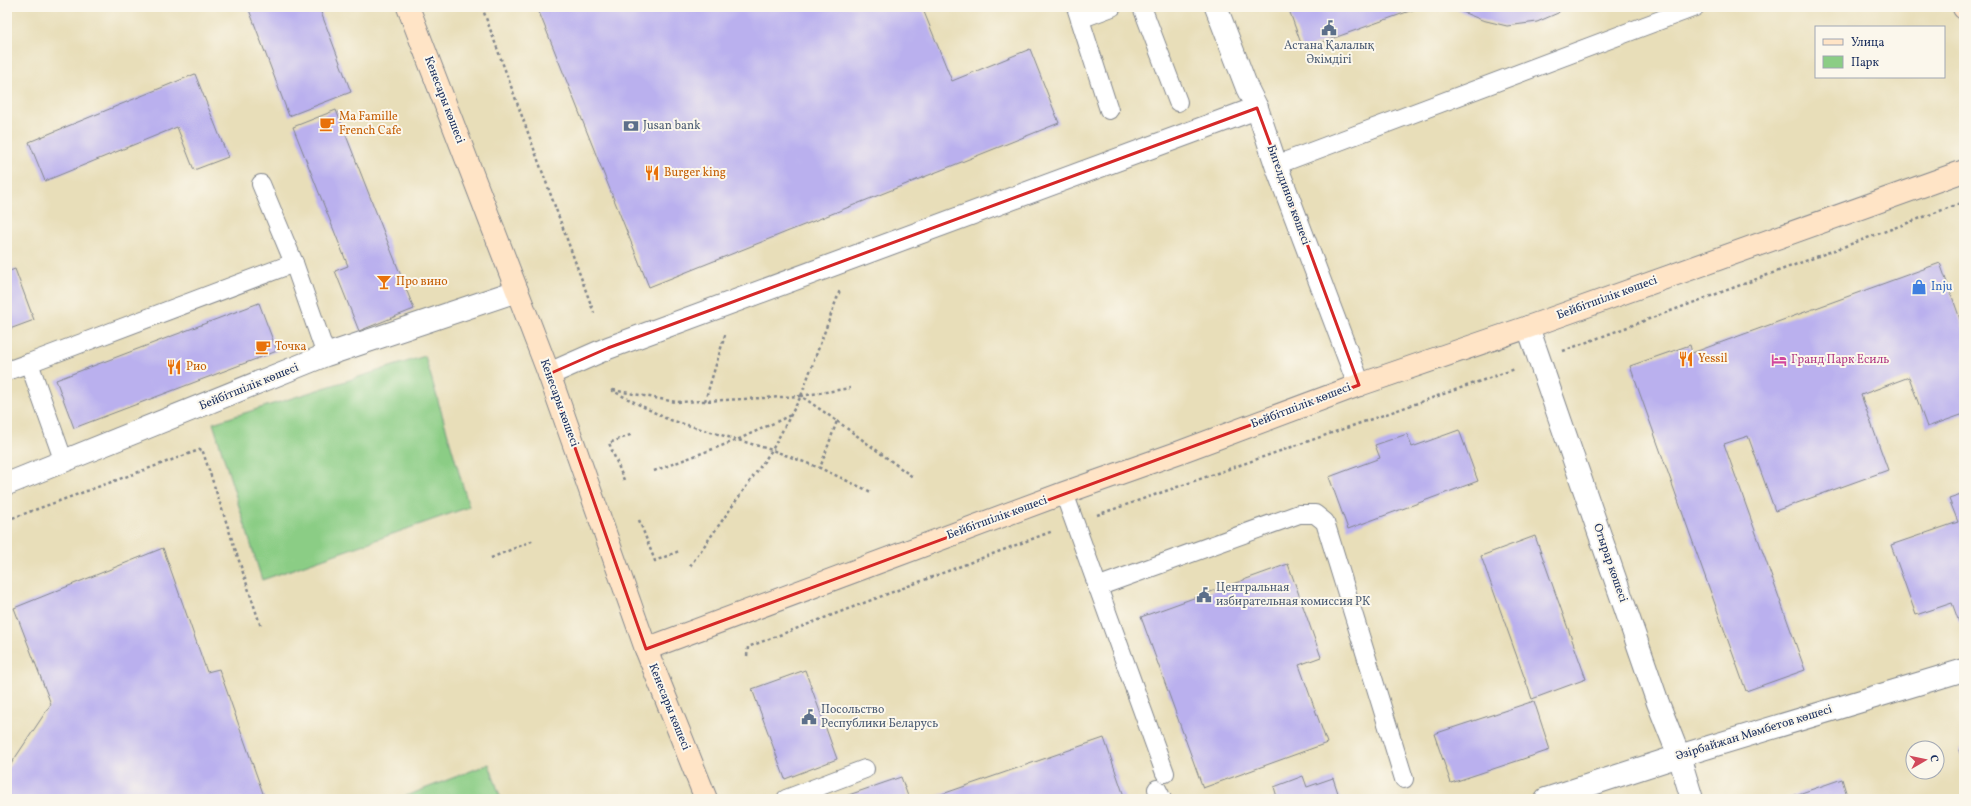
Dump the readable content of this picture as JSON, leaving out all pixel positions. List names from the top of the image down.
{
  "streets": {
    "main road": ["Кенесары көшесі", "Бейбітшілік көшесі"],
    "street": ["Бигелдинов көшесі", "Отырар көшесі", "Әзірбайжан Мәмбетов көшесі"]
  },
  "crossings": [
    ["Кенесары көшесі", "Бейбітшілік көшесі"],
    ["Бигелдинов көшесі", "Бейбітшілік көшесі"],
    ["Бейбітшілік көшесі", "Отырар көшесі"],
    ["Отырар көшесі", "Әзірбайжан Мәмбетов көшесі"]
  ],
  "places": {
    "public building": ["Астана Қалалық Әкімдігі", "Центральная избирательная комиссия РК", "Посольство Республики Беларусь"],
    "cafe": ["Ma Famille French Cafe", "Точка"],
    "bank": ["Jusan bank"],
    "restaurant": ["Burger king", "Yessil", "Рио"],
    "bar": ["Про вино"],
    "shop": ["Inju"],
    "hotel": ["Гранд Парк Есиль"]
  },
  "legend": ["Улица", "Парк"],
  "north": "right"
}
